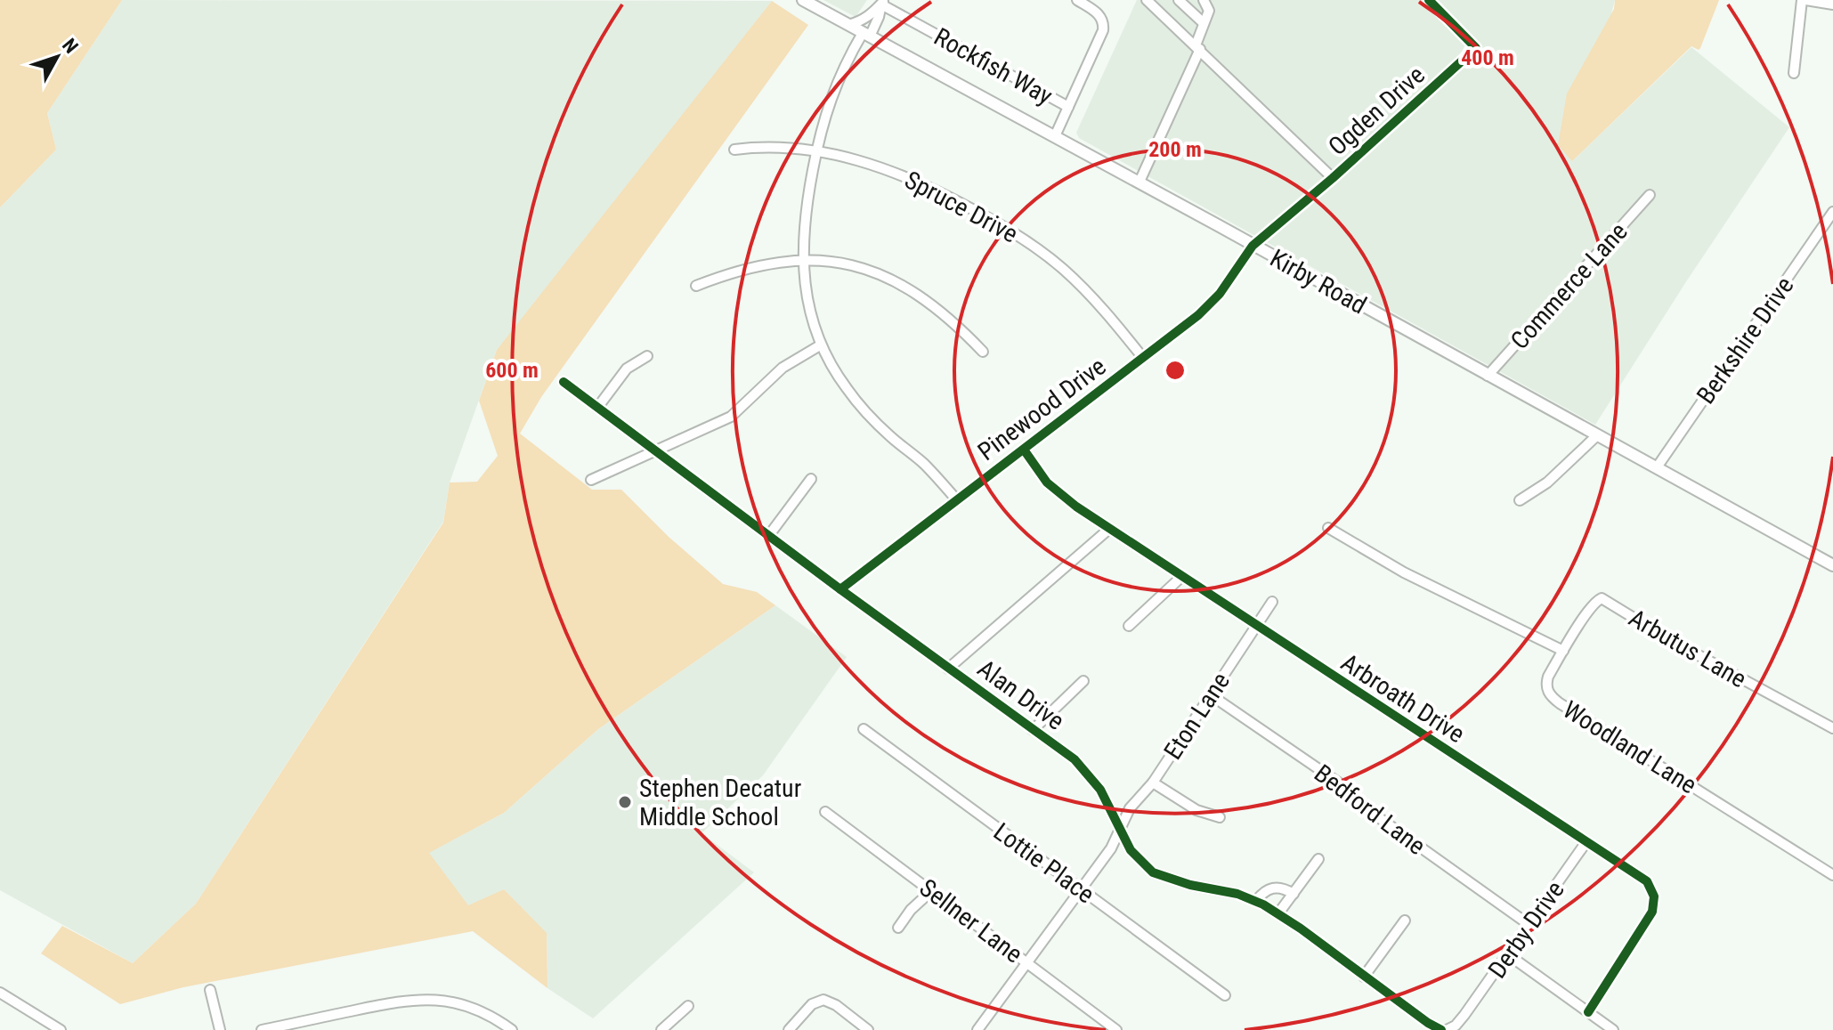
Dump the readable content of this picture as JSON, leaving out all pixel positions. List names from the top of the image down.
{
  "streets": {
    "main road": ["Kirby Road"],
    "street": [
      "Rockfish Way",
      "Ogden Drive",
      "Spruce Drive",
      "Commerce Lane",
      "Berkshire Drive",
      "Pinewood Drive",
      "Arbutus Lane",
      "Alan Drive",
      "Arbroath Drive",
      "Eton Lane",
      "Woodland Lane",
      "Bedford Lane",
      "Lottie Place",
      "Sellner Lane",
      "Derby Drive"
    ]
  },
  "crossings": [
    ["Ogden Drive", "Kirby Road"],
    ["Ogden Drive", "Pinewood Drive"],
    ["Spruce Drive", "Pinewood Drive"],
    ["Kirby Road", "Commerce Lane"],
    ["Kirby Road", "Berkshire Drive"],
    ["Kirby Road", "Pinewood Drive"],
    ["Pinewood Drive", "Alan Drive"],
    ["Pinewood Drive", "Arbroath Drive"],
    ["Arbutus Lane", "Woodland Lane"],
    ["Alan Drive", "Eton Lane"],
    ["Arbroath Drive", "Eton Lane"],
    ["Arbroath Drive", "Derby Drive"],
    ["Eton Lane", "Bedford Lane"],
    ["Eton Lane", "Lottie Place"],
    ["Eton Lane", "Sellner Lane"],
    ["Bedford Lane", "Derby Drive"]
  ],
  "places": ["Stephen Decatur Middle School"],
  "north": "top right",
  "rings": ["400 m", "200 m", "600 m"]
}
